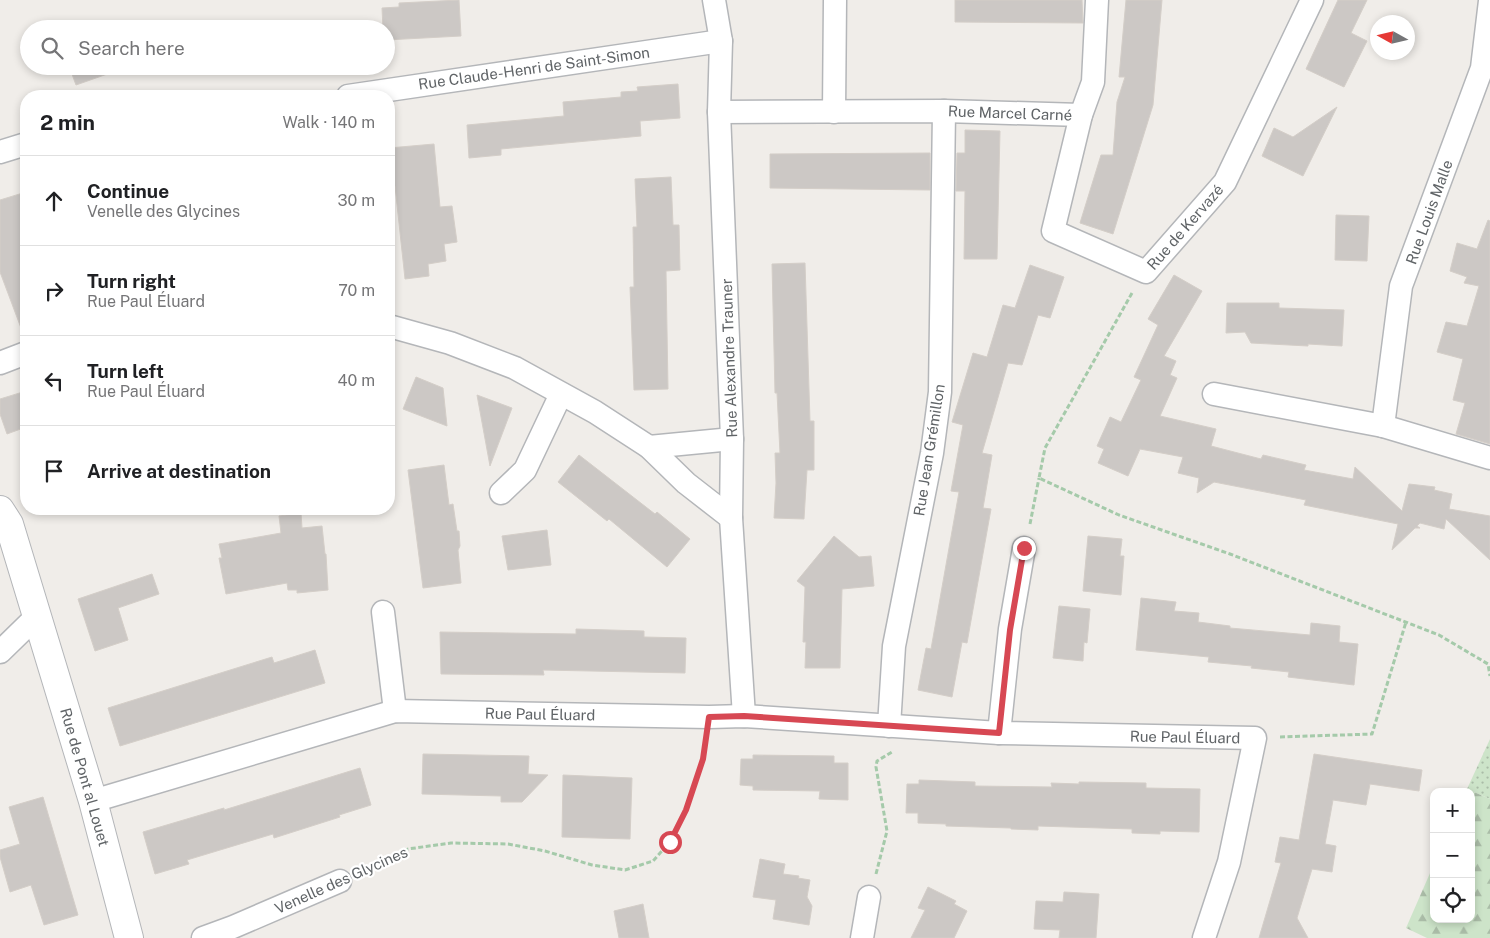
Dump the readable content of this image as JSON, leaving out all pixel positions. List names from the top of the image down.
{
  "streets": {
    "street": [
      "Rue Claude-Henri de Saint-Simon",
      "Rue Marcel Carné",
      "Rue Louis Malle",
      "Rue de Kervazé",
      "Rue Alexandre Trauner",
      "Rue Jean Grémillon",
      "Rue Paul Éluard",
      "Rue de Pont al Louet",
      "Venelle des Glycines"
    ]
  },
  "crossings": [
    ["Rue Claude-Henri de Saint-Simon", "Rue Alexandre Trauner"],
    ["Rue Marcel Carné", "Rue de Kervazé"],
    ["Rue Marcel Carné", "Rue Alexandre Trauner"],
    ["Rue Marcel Carné", "Rue Jean Grémillon"],
    ["Rue Alexandre Trauner", "Rue Paul Éluard"],
    ["Rue Jean Grémillon", "Rue Paul Éluard"],
    ["Rue Paul Éluard", "Rue de Pont al Louet"],
    ["Rue Paul Éluard", "Venelle des Glycines"]
  ],
  "north": "left",
  "page": {
    "search": "Search here",
    "heading": ["2 min", "Walk · 140 m"],
    "list": [
      ["Continue", "Venelle des Glycines", "30 m"],
      ["Turn right", "Rue Paul Éluard", "70 m"],
      ["Turn left", "Rue Paul Éluard", "40 m"],
      "Arrive at destination"
    ],
    "map_buttons": ["+", "−"]
  }
}
